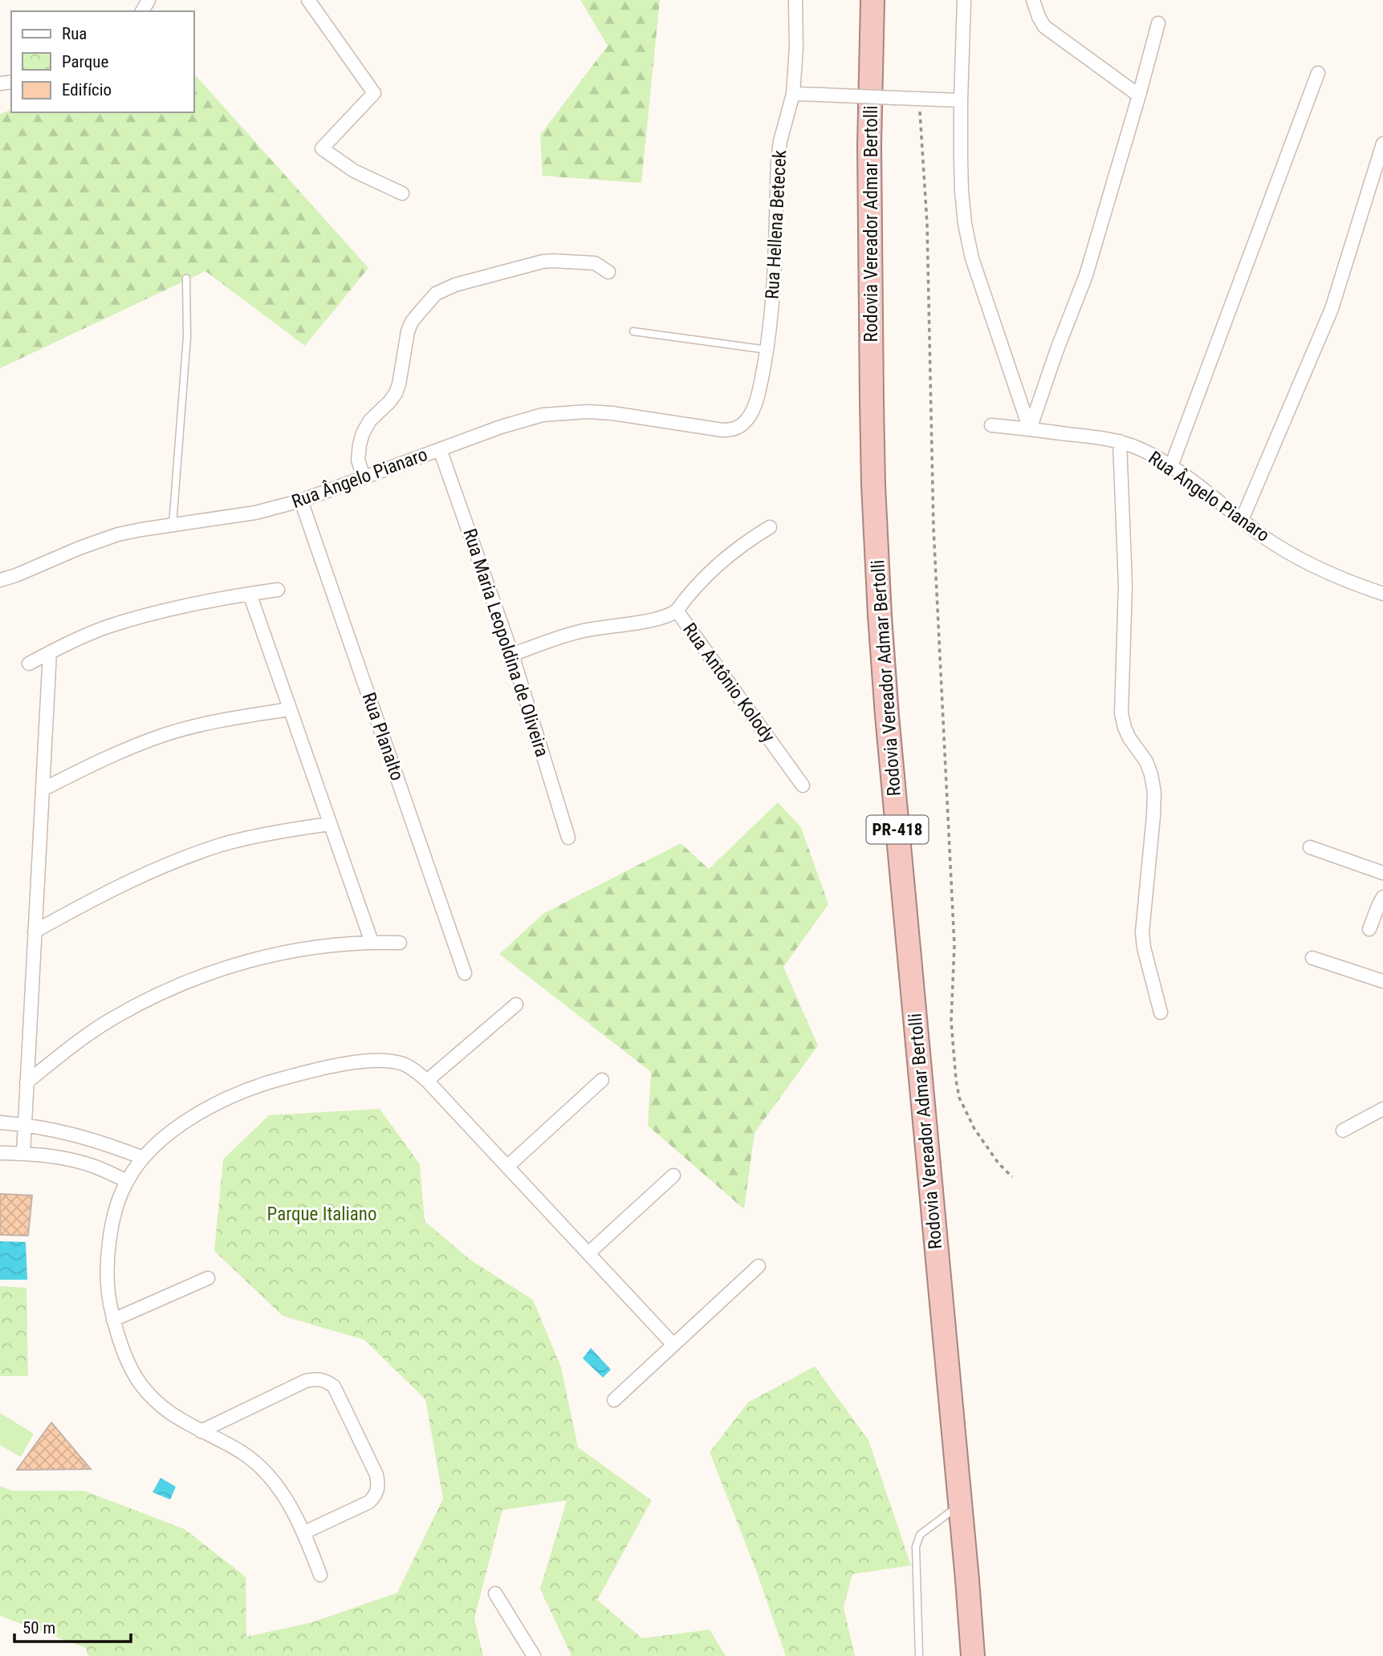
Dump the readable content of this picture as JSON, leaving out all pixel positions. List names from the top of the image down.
{
  "streets": {
    "highway": ["Rodovia Vereador Admar Bertolli", "PR-418"],
    "street": [
      "Rua Hellena Betecek",
      "Rua Ângelo Pianaro",
      "Rua Maria Leopoldina de Oliveira",
      "Rua Antônio Kolody",
      "Rua Planalto"
    ]
  },
  "crossings": [
    ["Rua Hellena Betecek", "Rua Ângelo Pianaro"],
    ["Rua Ângelo Pianaro", "Rua Maria Leopoldina de Oliveira"],
    ["Rua Ângelo Pianaro", "Rua Planalto"],
    ["Rua Maria Leopoldina de Oliveira", "Rua Antônio Kolody"]
  ],
  "parks": ["Parque Italiano"],
  "legend": ["Rua", "Parque", "Edifício"],
  "scale_bar": "50 m"
}
